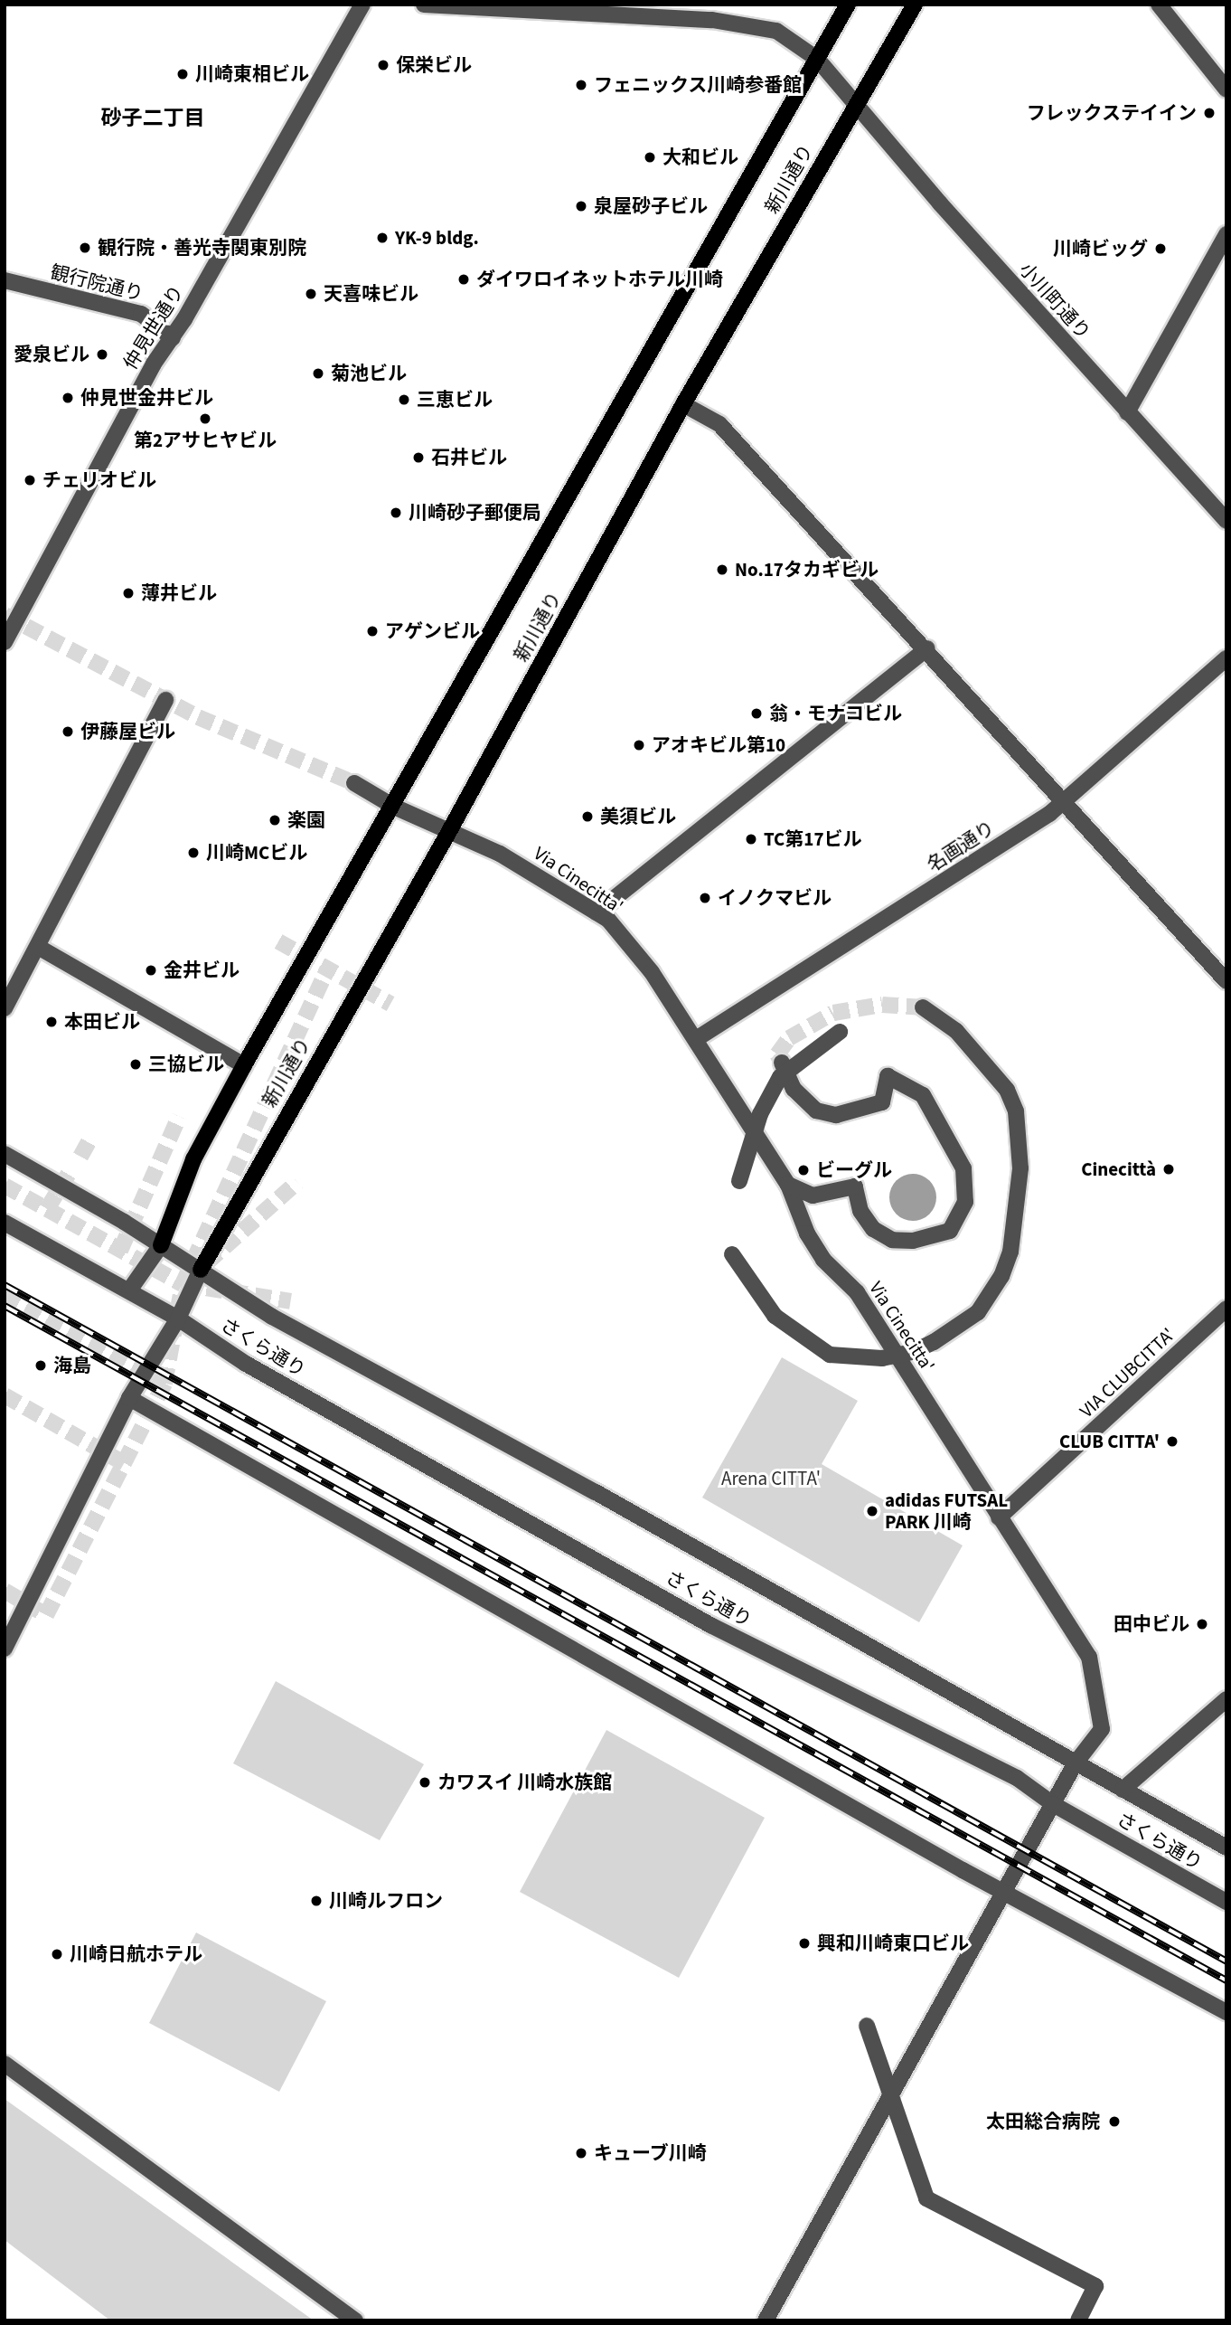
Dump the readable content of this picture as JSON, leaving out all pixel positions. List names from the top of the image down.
{
  "streets": {
    "main road": ["新川通り"],
    "street": [
      "観行院通り",
      "小川町通り",
      "仲見世通り",
      "名画通り",
      "Via Cinecitta'",
      "さくら通り",
      "VIA CLUBCITTA'"
    ]
  },
  "crossings": [
    ["新川通り", "小川町通り"],
    ["新川通り", "Via Cinecitta'"],
    ["新川通り", "さくら通り"],
    ["観行院通り", "仲見世通り"],
    ["名画通り", "Via Cinecitta'"],
    ["Via Cinecitta'", "さくら通り"],
    ["Via Cinecitta'", "VIA CLUBCITTA'"]
  ],
  "districts": ["砂子二丁目"],
  "parks": ["Arena CITTA'"],
  "places": [
    "保栄ビル",
    "川崎東相ビル",
    "フェニックス川崎参番館",
    "フレックステイイン",
    "大和ビル",
    "泉屋砂子ビル",
    "YK-9 bldg.",
    "観行院・善光寺関東別院",
    "川崎ビッグ",
    "ダイワロイネットホテル川崎",
    "天喜味ビル",
    "愛泉ビル",
    "菊池ビル",
    "仲見世金井ビル",
    "三恵ビル",
    "第2アサヒヤビル",
    "石井ビル",
    "チェリオビル",
    "川崎砂子郵便局",
    "No.17タカギビル",
    "薄井ビル",
    "アゲンビル",
    "翁・モナコビル",
    "伊藤屋ビル",
    "アオキビル第10",
    "美須ビル",
    "楽園",
    "TC第17ビル",
    "川崎MCビル",
    "イノクマビル",
    "金井ビル",
    "本田ビル",
    "三協ビル",
    "Cinecittà",
    "ビーグル",
    "海島",
    "CLUB CITTA'",
    "adidas FUTSAL PARK 川崎",
    "田中ビル",
    "カワスイ 川崎水族館",
    "川崎ルフロン",
    "興和川崎東口ビル",
    "川崎日航ホテル",
    "太田総合病院",
    "キューブ川崎"
  ]
}
